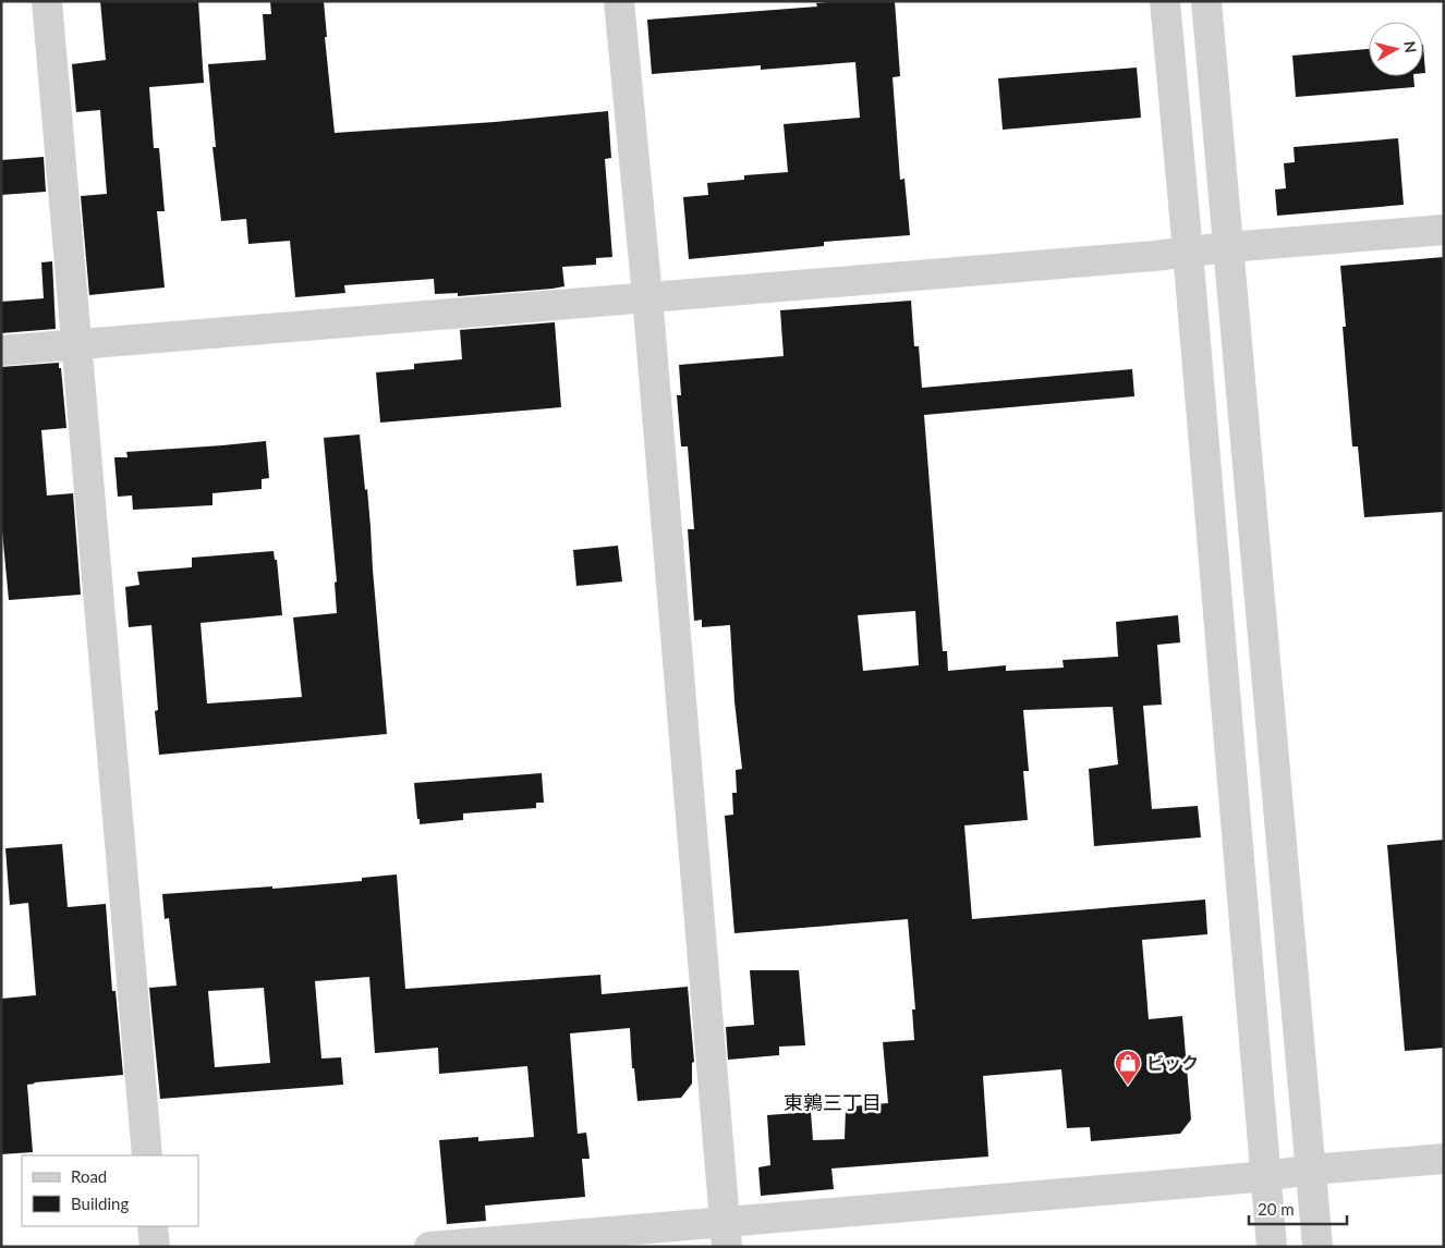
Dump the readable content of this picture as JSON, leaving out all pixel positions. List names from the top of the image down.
{
  "districts": ["東鶉三丁目"],
  "places": {
    "shop": ["ビック"]
  },
  "legend": ["Road", "Building"],
  "scale_bar": "20 m",
  "north": "right"
}
